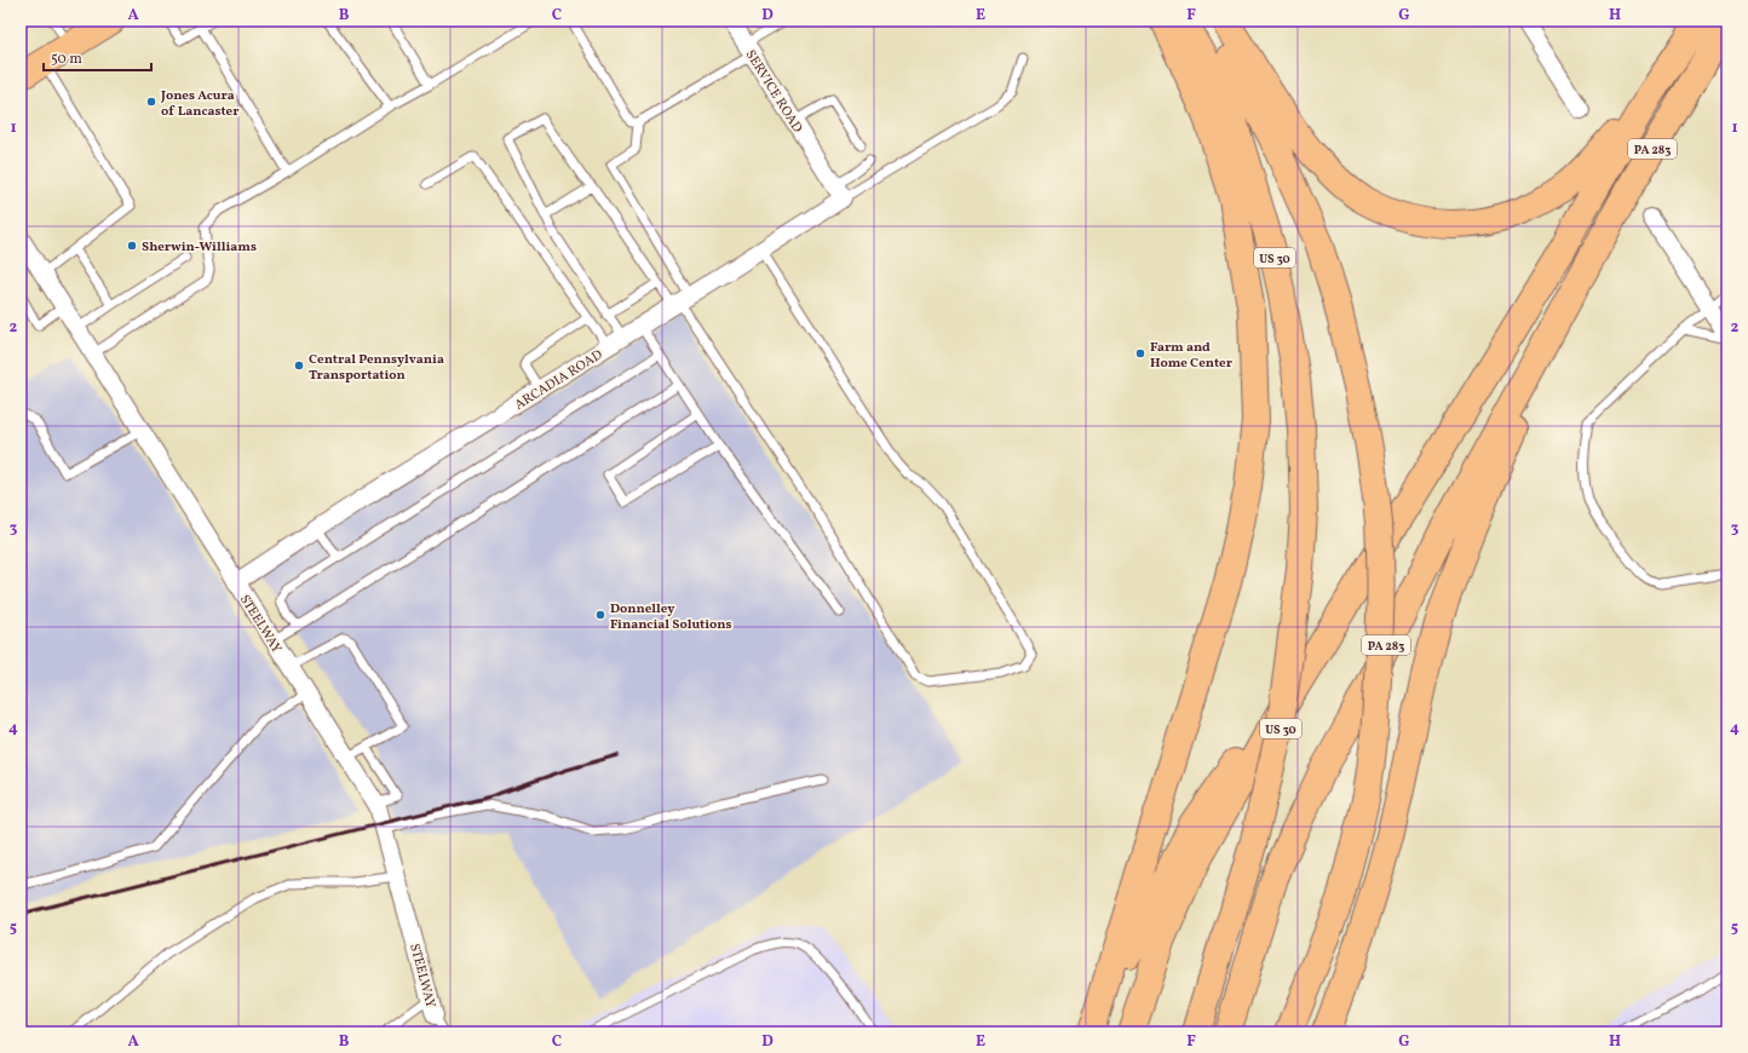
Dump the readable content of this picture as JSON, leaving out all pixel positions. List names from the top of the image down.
{
  "streets": {
    "main road": ["PA 283", "US 30"],
    "street": ["SERVICE ROAD", "ARCADIA ROAD", "STEELWAY"]
  },
  "crossings": [
    ["SERVICE ROAD", "ARCADIA ROAD"],
    ["ARCADIA ROAD", "STEELWAY"]
  ],
  "places": [
    "Jones Acura of Lancaster",
    "Sherwin-Williams",
    "Farm and Home Center",
    "Central Pennsylvania Transportation",
    "Donnelley Financial Solutions"
  ],
  "scale_bar": "50 m",
  "grid": {
    "columns": [
      "A",
      "B",
      "C",
      "D",
      "E",
      "F",
      "G",
      "H"
    ],
    "rows": [
      "1",
      "2",
      "3",
      "4",
      "5"
    ]
  }
}
